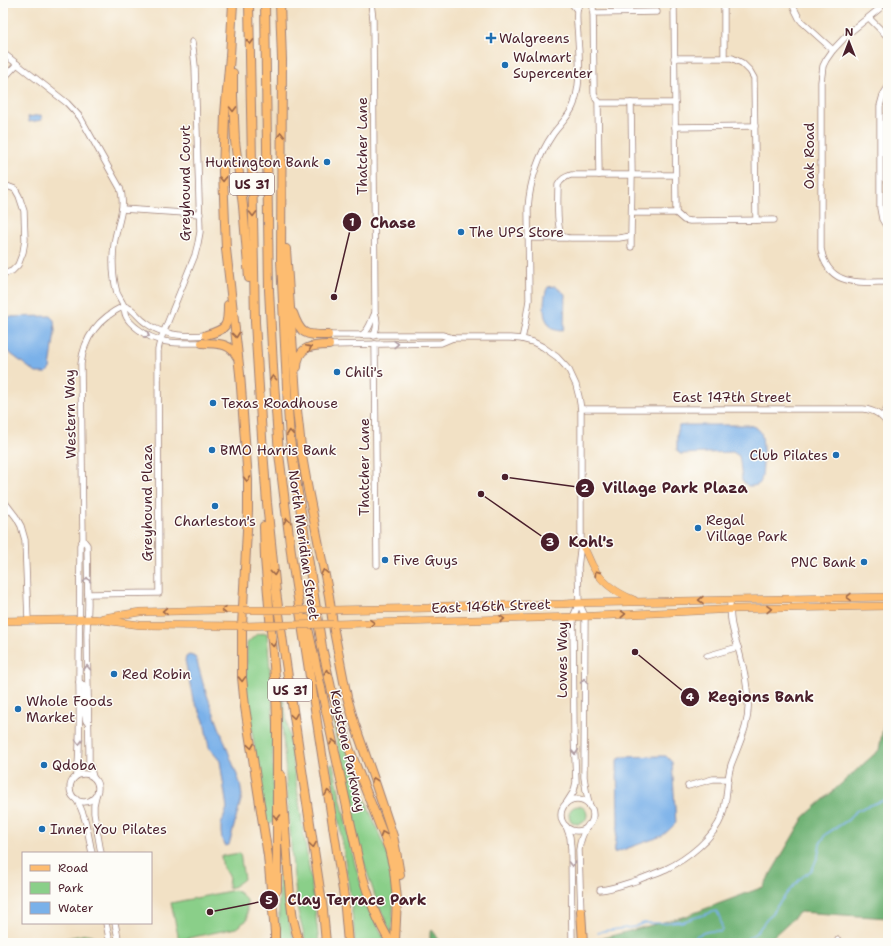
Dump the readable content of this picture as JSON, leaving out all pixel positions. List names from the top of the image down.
{
  "streets": {
    "highway": ["US 31", "North Meridian Street", "Keystone Parkway"],
    "main road": ["East 146th Street"],
    "street": [
      "Thatcher Lane",
      "Oak Road",
      "Greyhound Court",
      "East 147th Street",
      "Western Way",
      "Greyhound Plaza",
      "Lowes Way"
    ]
  },
  "crossings": [
    ["Greyhound Court", "Greyhound Plaza"],
    ["Western Way", "Greyhound Plaza"],
    ["Western Way", "East 146th Street"],
    ["North Meridian Street", "Keystone Parkway"],
    ["East 146th Street", "Lowes Way"]
  ],
  "places": {
    "health": ["Walgreens"],
    "other": [
      "Walmart Supercenter",
      "Huntington Bank",
      "The UPS Store",
      "Chase",
      "Chili's",
      "Texas Roadhouse",
      "BMO Harris Bank",
      "Club Pilates",
      "Village Park Plaza",
      "Kohl's",
      "Charleston's",
      "Regal Village Park",
      "Five Guys",
      "PNC Bank",
      "Regions Bank",
      "Red Robin",
      "Whole Foods Market",
      "Qdoba",
      "Inner You Pilates",
      "Clay Terrace Park"
    ]
  },
  "legend": ["Road", "Park", "Water"],
  "north": "top"
}
